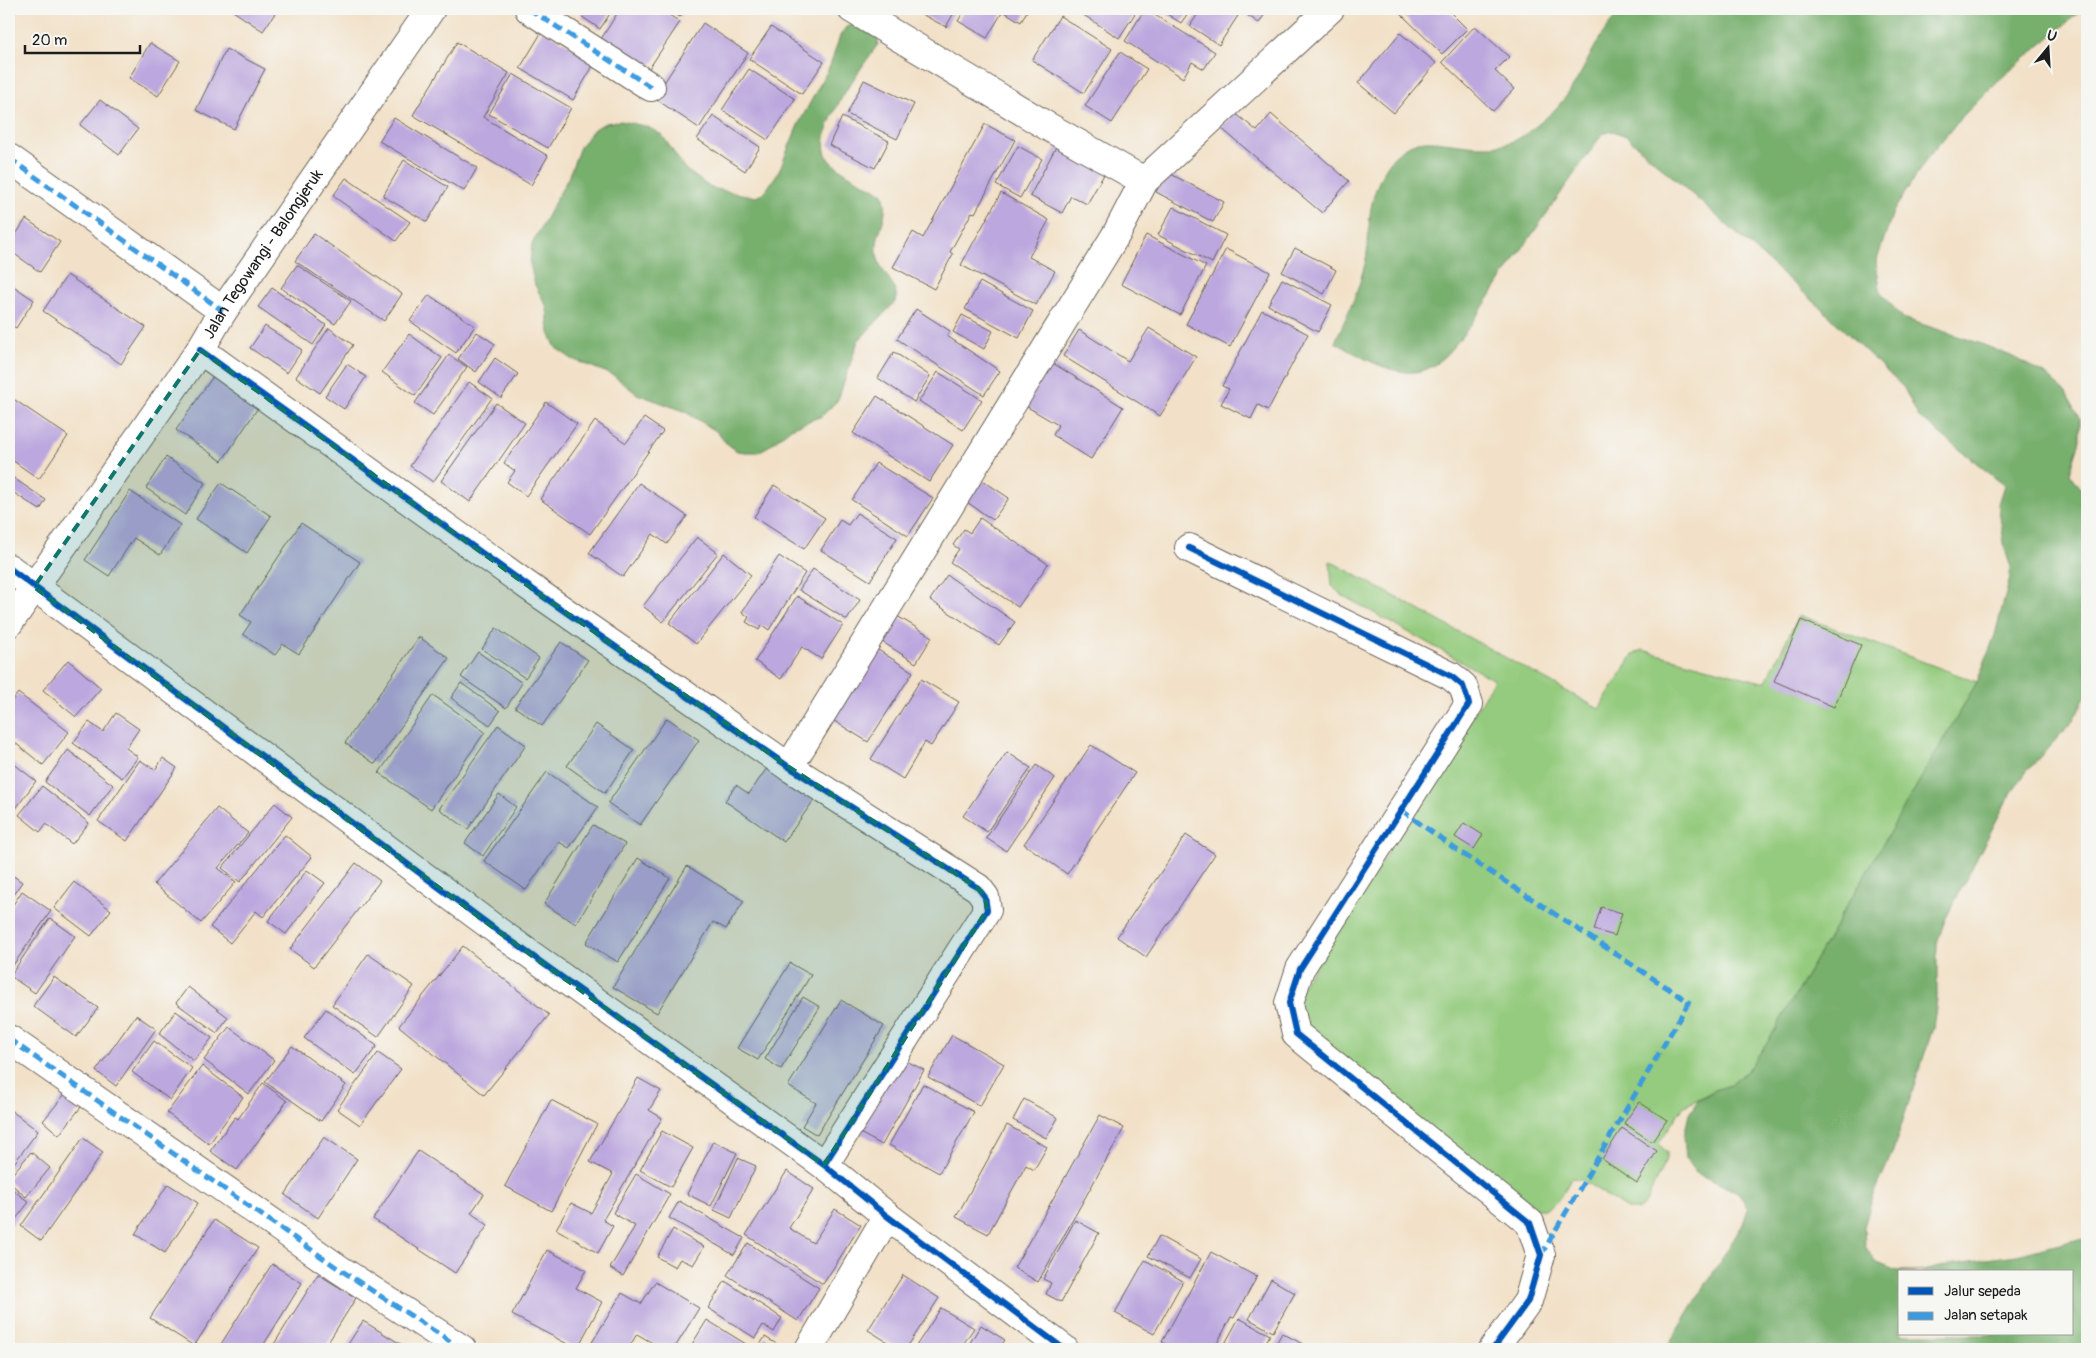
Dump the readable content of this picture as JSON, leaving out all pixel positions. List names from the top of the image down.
{
  "streets": {
    "street": ["Jalan Tegowangi - Balongjeruk"]
  },
  "legend": ["Jalur sepeda", "Jalan setapak"],
  "scale_bar": "20 m",
  "north": "top"
}
